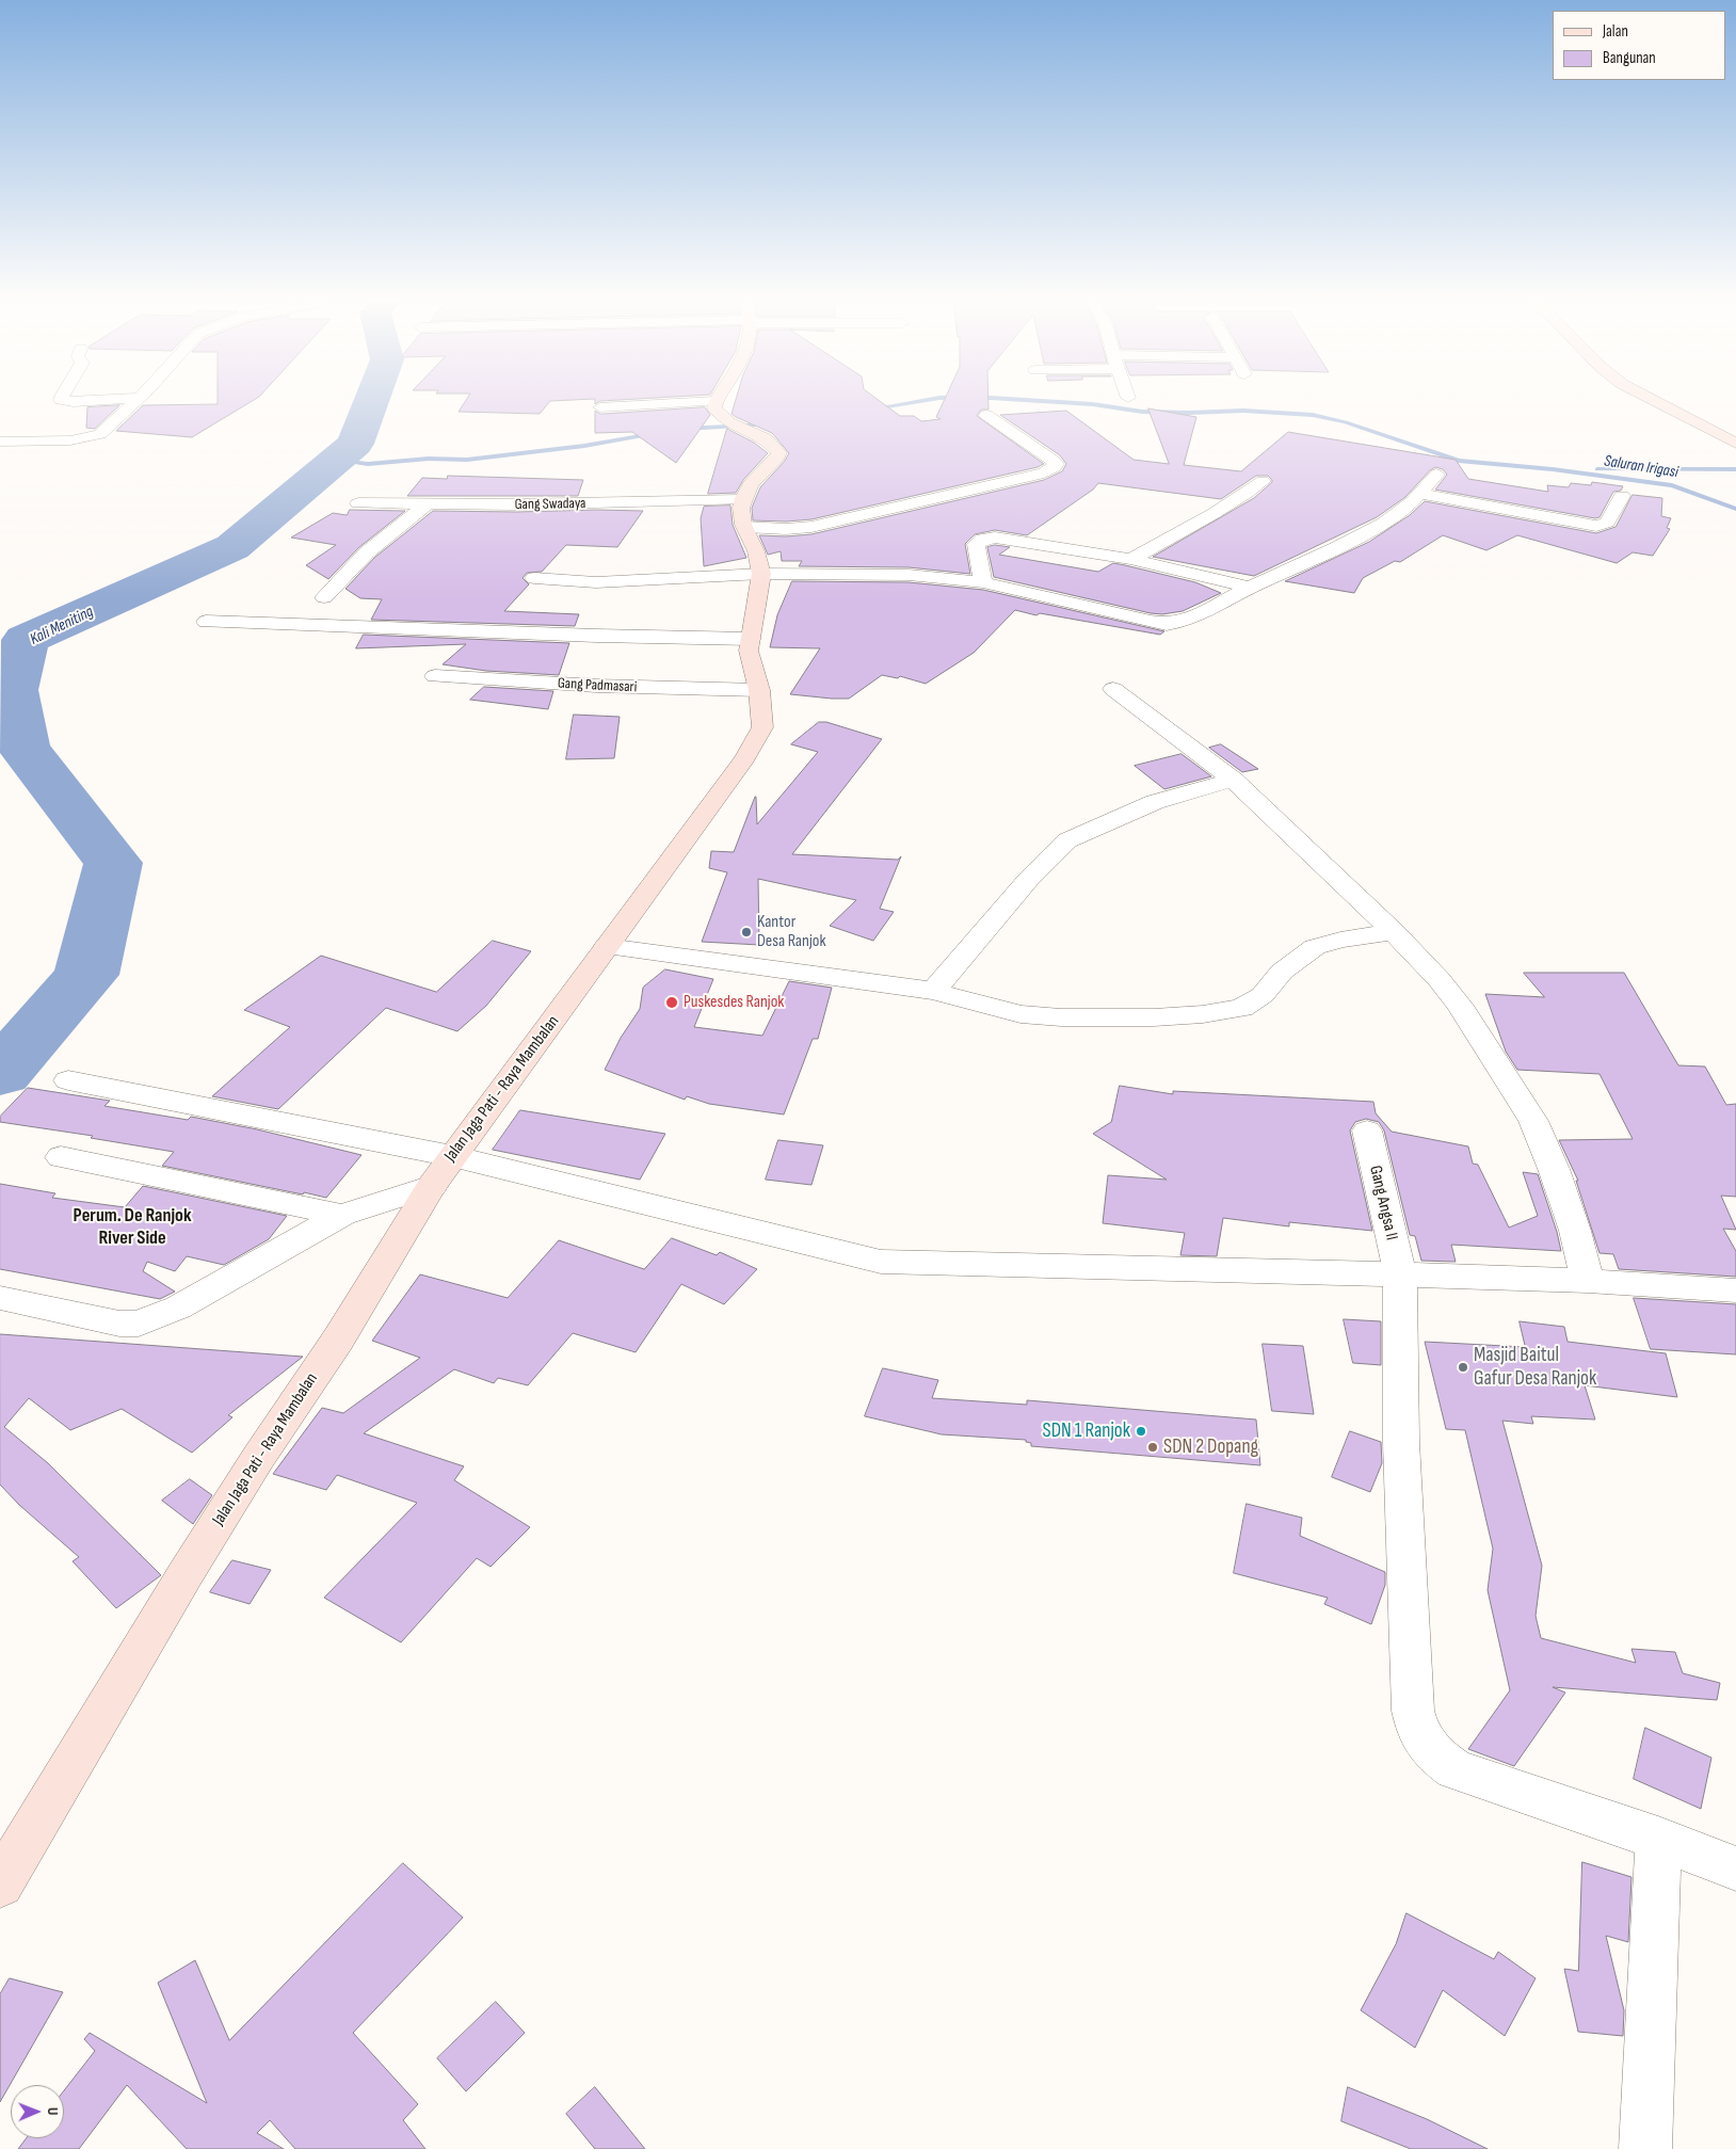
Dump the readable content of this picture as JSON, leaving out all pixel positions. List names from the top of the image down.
{
  "streets": {
    "street": [
      "Gang Swadaya",
      "Gang Padmasari",
      "Jalan Jaga Pati - Raya Mambalan",
      "Gang Angsa II"
    ]
  },
  "crossings": [
    ["Gang Swadaya", "Jalan Jaga Pati - Raya Mambalan"],
    ["Gang Padmasari", "Jalan Jaga Pati - Raya Mambalan"]
  ],
  "districts": ["Perum. De Ranjok River Side"],
  "water": ["Saluran Irigasi", "Kali Meniting"],
  "places": [
    "Kantor Desa Ranjok",
    "Puskesdes Ranjok",
    "Masjid Baitul Gafur Desa Ranjok",
    "SDN 1 Ranjok",
    "SDN 2 Dopang"
  ],
  "legend": ["Jalan", "Bangunan"],
  "north": "right"
}
